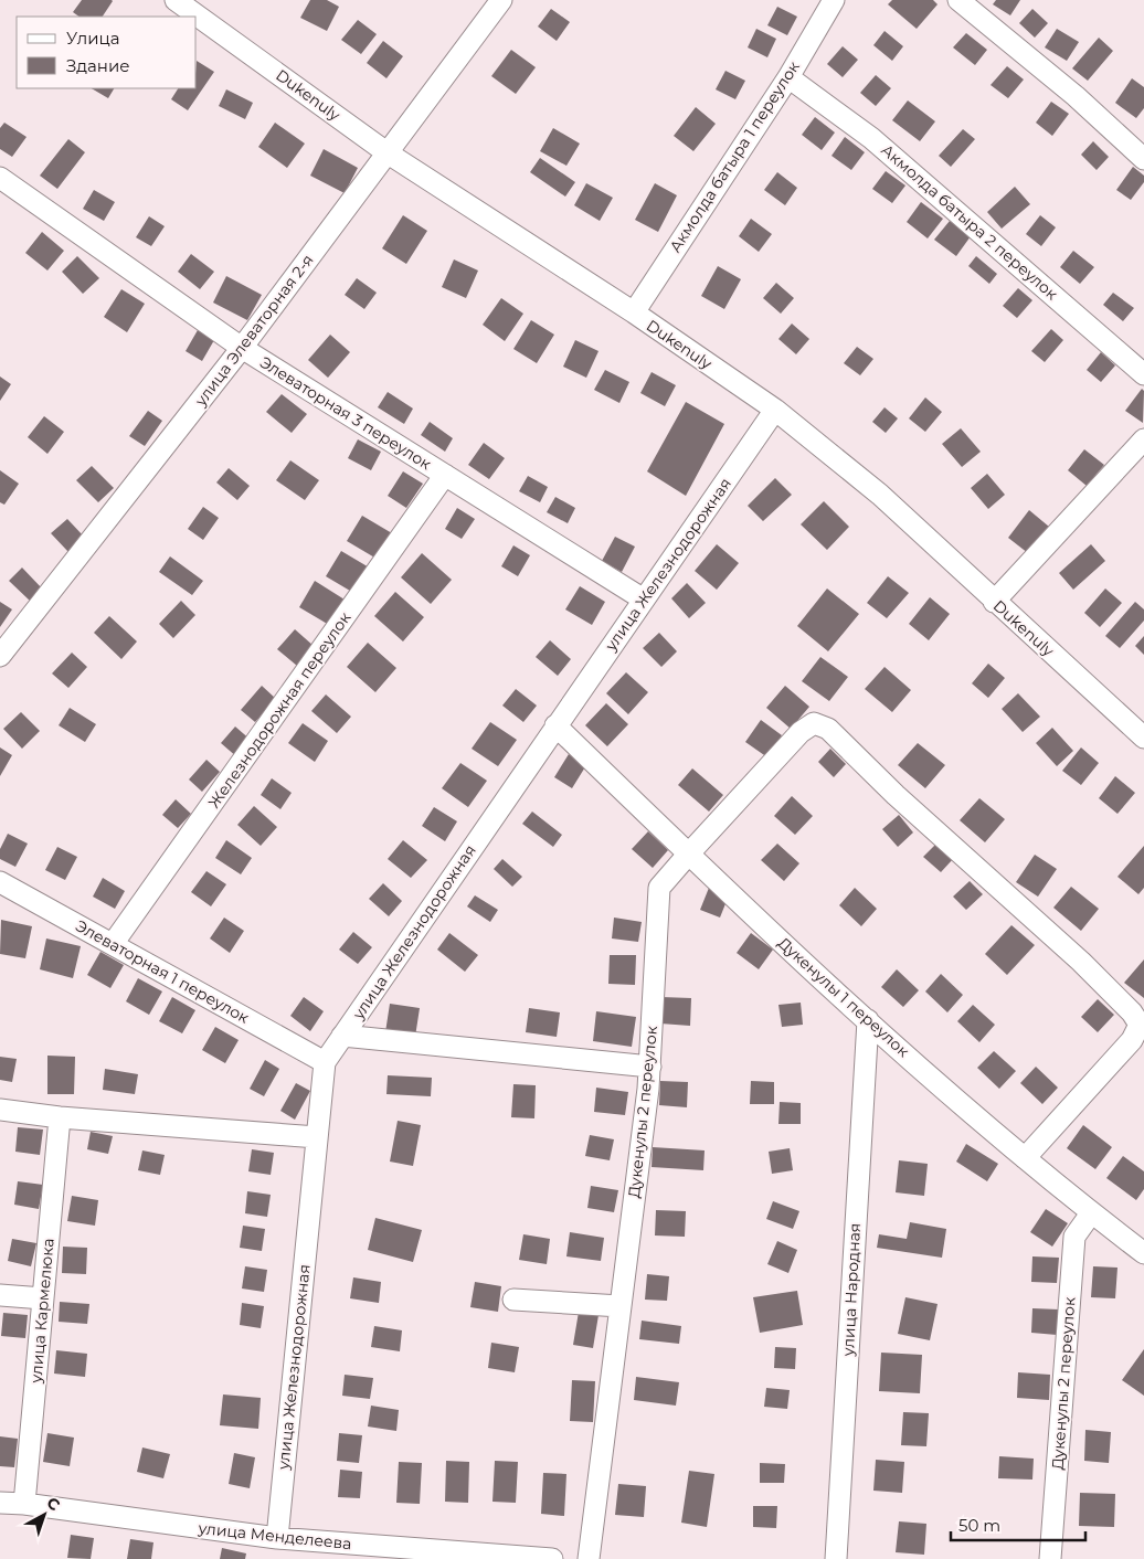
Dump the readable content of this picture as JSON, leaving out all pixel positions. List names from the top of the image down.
{
  "streets": {
    "street": [
      "Dukenuly",
      "Акмолда батыра 1 переулок",
      "Акмолда батыра 2 переулок",
      "улица Элеваторная 2-я",
      "Элеваторная 3 переулок",
      "улица Железнодорожная",
      "Железнодорожная переулок",
      "Элеваторная 1 переулок",
      "Дукенулы 1 переулок",
      "Дукенулы 2 переулок",
      "улица Народная",
      "улица Кармелюка",
      "улица Менделеева"
    ]
  },
  "crossings": [
    ["Dukenuly", "Акмолда батыра 1 переулок"],
    ["Dukenuly", "улица Элеваторная 2-я"],
    ["Dukenuly", "улица Железнодорожная"],
    ["Акмолда батыра 1 переулок", "Акмолда батыра 2 переулок"],
    ["улица Элеваторная 2-я", "Элеваторная 3 переулок"],
    ["Элеваторная 3 переулок", "улица Железнодорожная"],
    ["Элеваторная 3 переулок", "Железнодорожная переулок"],
    ["улица Железнодорожная", "Элеваторная 1 переулок"],
    ["улица Железнодорожная", "Дукенулы 1 переулок"],
    ["улица Железнодорожная", "улица Менделеева"],
    ["Железнодорожная переулок", "Элеваторная 1 переулок"],
    ["Дукенулы 1 переулок", "Дукенулы 2 переулок"],
    ["Дукенулы 1 переулок", "улица Народная"],
    ["улица Кармелюка", "улица Менделеева"]
  ],
  "legend": ["Улица", "Здание"],
  "scale_bar": "50 m",
  "north": "top right"
}
